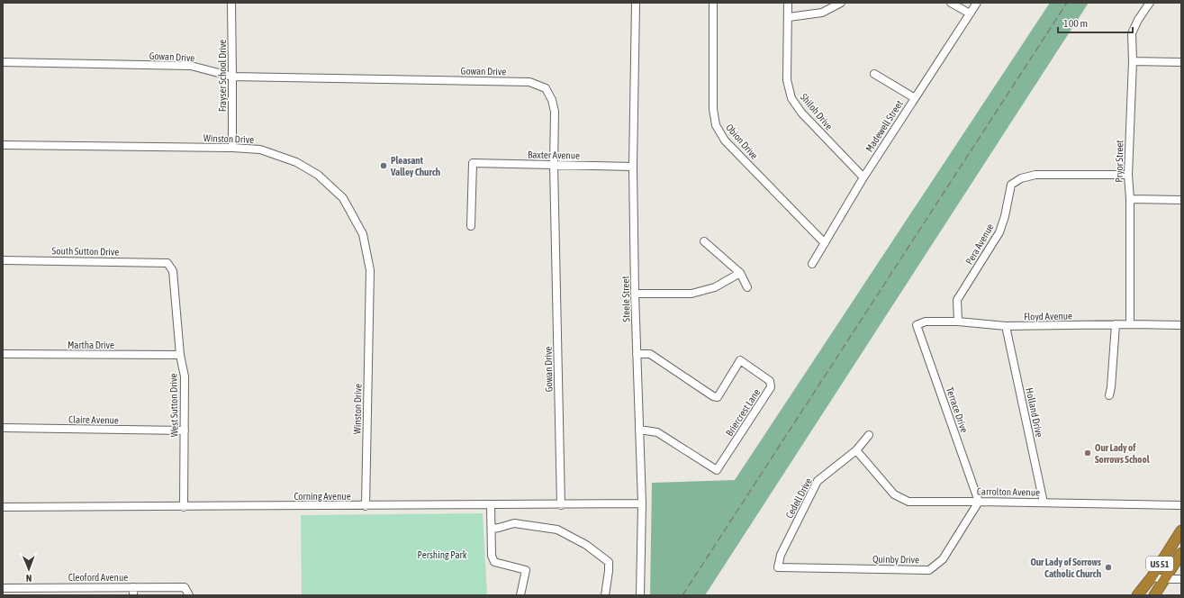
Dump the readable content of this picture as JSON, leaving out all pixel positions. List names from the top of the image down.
{
  "streets": {
    "highway": ["US 51"],
    "street": [
      "Gowan Drive",
      "Frayser School Drive",
      "Shiloh Drive",
      "Madewell Street",
      "Winston Drive",
      "Obion Drive",
      "Baxter Avenue",
      "Pryor Street",
      "Pera Avenue",
      "South Sutton Drive",
      "Steele Street",
      "Floyd Avenue",
      "Martha Drive",
      "West Sutton Drive",
      "Terrace Drive",
      "Briercrest Lane",
      "Holland Drive",
      "Claire Avenue",
      "Carrolton Avenue",
      "Corning Avenue",
      "Cedell Drive",
      "Quinby Drive",
      "Cleoford Avenue"
    ]
  },
  "crossings": [
    ["Gowan Drive", "Frayser School Drive"],
    ["Gowan Drive", "Baxter Avenue"],
    ["Gowan Drive", "Corning Avenue"],
    ["Frayser School Drive", "Winston Drive"],
    ["Shiloh Drive", "Madewell Street"],
    ["Madewell Street", "Obion Drive"],
    ["Winston Drive", "Corning Avenue"],
    ["Baxter Avenue", "Steele Street"],
    ["Pryor Street", "Pera Avenue"],
    ["Pryor Street", "Floyd Avenue"],
    ["Pera Avenue", "Floyd Avenue"],
    ["South Sutton Drive", "West Sutton Drive"],
    ["Steele Street", "Briercrest Lane"],
    ["Steele Street", "Corning Avenue"],
    ["Floyd Avenue", "Terrace Drive"],
    ["Floyd Avenue", "Holland Drive"],
    ["Martha Drive", "West Sutton Drive"],
    ["West Sutton Drive", "Claire Avenue"],
    ["West Sutton Drive", "Corning Avenue"],
    ["Terrace Drive", "Carrolton Avenue"],
    ["Terrace Drive", "Quinby Drive"],
    ["Holland Drive", "Carrolton Avenue"],
    ["Carrolton Avenue", "Cedell Drive"],
    ["Carrolton Avenue", "Quinby Drive"],
    ["Cedell Drive", "Quinby Drive"]
  ],
  "parks": ["Pershing Park"],
  "places": ["Pleasant Valley Church", "Our Lady of Sorrows School", "Our Lady of Sorrows Catholic Church"],
  "scale_bar": "100 m",
  "north": "bottom"
}
